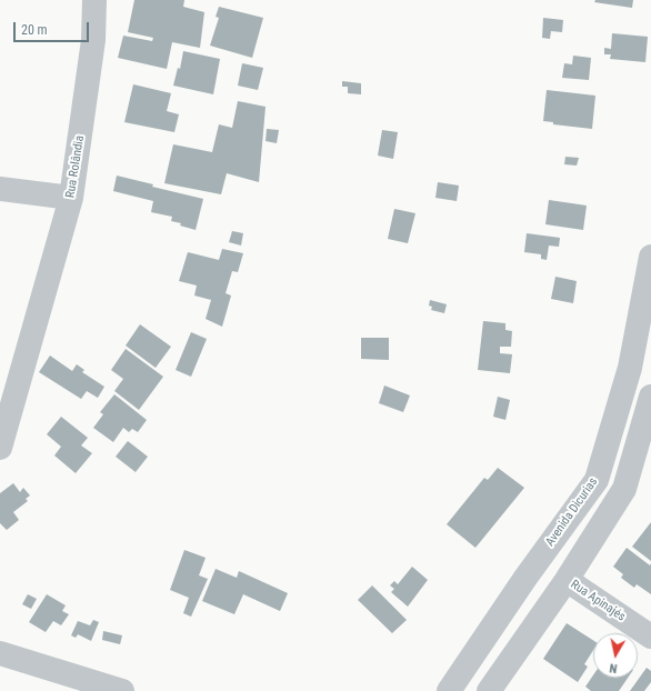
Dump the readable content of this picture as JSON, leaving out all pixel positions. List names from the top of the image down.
{
  "streets": {
    "street": ["Rua Rolândia", "Avenida Dicurias", "Rua Apinajés"]
  },
  "scale_bar": "20 m",
  "north": "bottom"
}
